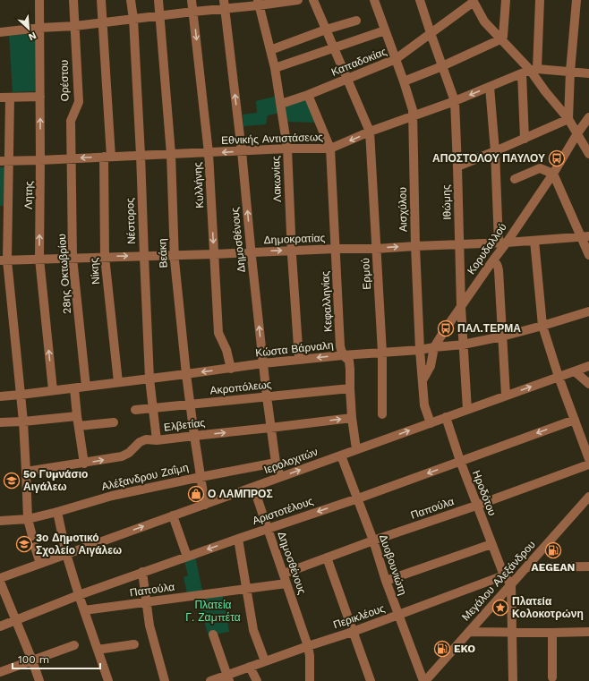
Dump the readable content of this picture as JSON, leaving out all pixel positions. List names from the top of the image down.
{
  "streets": {
    "street": [
      "Καπαδοκίας",
      "Ορέστου",
      "Εθνικής Αντιστάσεως",
      "Λακωνίας",
      "Κυλλήνης",
      "Λητης",
      "Ιθώμης",
      "Αισχύλου",
      "Νέστορος",
      "Δημοκρατίας",
      "Δημοσθένους",
      "Κορυδαλλού",
      "Βεάκη",
      "Νίκης",
      "28ης Οκτωβρίου",
      "Ερμού",
      "Κεφαλληνίας",
      "Κώστα Βάρναλη",
      "Ακροπόλεως",
      "Ελβετίας",
      "Ιερολοχιτών",
      "Αλέξανδρου Ζαΐμη",
      "Ηροδότου",
      "Παπούλα",
      "Αριστοτέλους",
      "Δυοβουνιώτη",
      "Μεγάλου Αλεξάνδρου",
      "Περικλέους"
    ]
  },
  "crossings": [
    ["Καπαδοκίας", "Λακωνίας"],
    ["Καπαδοκίας", "Ιθώμης"],
    ["Καπαδοκίας", "Αισχύλου"],
    ["Καπαδοκίας", "Κεφαλληνίας"],
    ["Ορέστου", "Εθνικής Αντιστάσεως"],
    ["Ορέστου", "28ης Οκτωβρίου"],
    ["Εθνικής Αντιστάσεως", "Λακωνίας"],
    ["Εθνικής Αντιστάσεως", "Κυλλήνης"],
    ["Εθνικής Αντιστάσεως", "Λητης"],
    ["Εθνικής Αντιστάσεως", "Ιθώμης"],
    ["Εθνικής Αντιστάσεως", "Αισχύλου"],
    ["Εθνικής Αντιστάσεως", "Νέστορος"],
    ["Εθνικής Αντιστάσεως", "Δημοσθένους"],
    ["Εθνικής Αντιστάσεως", "Βεάκη"],
    ["Εθνικής Αντιστάσεως", "Νίκης"],
    ["Εθνικής Αντιστάσεως", "28ης Οκτωβρίου"],
    ["Εθνικής Αντιστάσεως", "Ερμού"],
    ["Εθνικής Αντιστάσεως", "Κεφαλληνίας"],
    ["Λακωνίας", "Δημοκρατίας"],
    ["Λακωνίας", "Κώστα Βάρναλη"],
    ["Κυλλήνης", "Δημοκρατίας"],
    ["Κυλλήνης", "Κώστα Βάρναλη"],
    ["Λητης", "Δημοκρατίας"],
    ["Λητης", "Κώστα Βάρναλη"],
    ["Ιθώμης", "Δημοκρατίας"],
    ["Ιθώμης", "Κορυδαλλού"],
    ["Ιθώμης", "Κώστα Βάρναλη"],
    ["Ιθώμης", "Ιερολοχιτών"],
    ["Αισχύλου", "Δημοκρατίας"],
    ["Αισχύλου", "Κορυδαλλού"],
    ["Αισχύλου", "Κώστα Βάρναλη"],
    ["Αισχύλου", "Ιερολοχιτών"],
    ["Νέστορος", "Δημοκρατίας"],
    ["Νέστορος", "Κώστα Βάρναλη"],
    ["Νέστορος", "Ακροπόλεως"],
    ["Νέστορος", "Ελβετίας"],
    ["Δημοκρατίας", "Δημοσθένους"],
    ["Δημοκρατίας", "Κορυδαλλού"],
    ["Δημοκρατίας", "Βεάκη"],
    ["Δημοκρατίας", "Νίκης"],
    ["Δημοκρατίας", "28ης Οκτωβρίου"],
    ["Δημοκρατίας", "Ερμού"],
    ["Δημοκρατίας", "Κεφαλληνίας"],
    ["Δημοσθένους", "Κώστα Βάρναλη"],
    ["Δημοσθένους", "Ακροπόλεως"],
    ["Δημοσθένους", "Ελβετίας"],
    ["Δημοσθένους", "Ιερολοχιτών"],
    ["Δημοσθένους", "Αλέξανδρου Ζαΐμη"],
    ["Δημοσθένους", "Παπούλα"],
    ["Δημοσθένους", "Αριστοτέλους"],
    ["Δημοσθένους", "Περικλέους"],
    ["Κορυδαλλού", "Κώστα Βάρναλη"],
    ["Βεάκη", "Κώστα Βάρναλη"],
    ["Βεάκη", "Ακροπόλεως"],
    ["Βεάκη", "Ελβετίας"],
    ["Βεάκη", "Ιερολοχιτών"],
    ["Βεάκη", "Αλέξανδρου Ζαΐμη"],
    ["Νίκης", "Κώστα Βάρναλη"],
    ["28ης Οκτωβρίου", "Κώστα Βάρναλη"],
    ["Ερμού", "Κώστα Βάρναλη"],
    ["Κεφαλληνίας", "Κώστα Βάρναλη"],
    ["Κεφαλληνίας", "Ακροπόλεως"],
    ["Κεφαλληνίας", "Ελβετίας"],
    ["Κεφαλληνίας", "Ιερολοχιτών"],
    ["Ιερολοχιτών", "Ηροδότου"],
    ["Ιερολοχιτών", "Δυοβουνιώτη"],
    ["Ηροδότου", "Παπούλα"],
    ["Ηροδότου", "Αριστοτέλους"],
    ["Ηροδότου", "Περικλέους"],
    ["Παπούλα", "Δυοβουνιώτη"],
    ["Αριστοτέλους", "Δυοβουνιώτη"],
    ["Δυοβουνιώτη", "Μεγάλου Αλεξάνδρου"],
    ["Δυοβουνιώτη", "Περικλέους"]
  ],
  "one_way": [
    "Κυλλήνης",
    "Δημοσθένους",
    "Ελβετίας",
    "Ιερολοχιτών",
    "Αριστοτέλους"
  ],
  "parks": ["Πλατεία Γ. Ζαμπέτα"],
  "places": {
    "bus stop": ["ΑΠΟΣΤΟΛΟΥ ΠΑΥΛΟΥ", "ΠΑΛ.ΤΕΡΜΑ"],
    "school or university": ["5ο Γυμνάσιο Αιγάλεω", "3ο Δημοτικό Σχολείο Αιγάλεω"],
    "shop": ["Ο ΛΑΜΠΡΟΣ"],
    "fuel station": ["AEGEAN", "EKO"],
    "place": ["Πλατεία Κολοκοτρώνη"]
  },
  "scale_bar": "100 m",
  "north": "bottom right"
}
